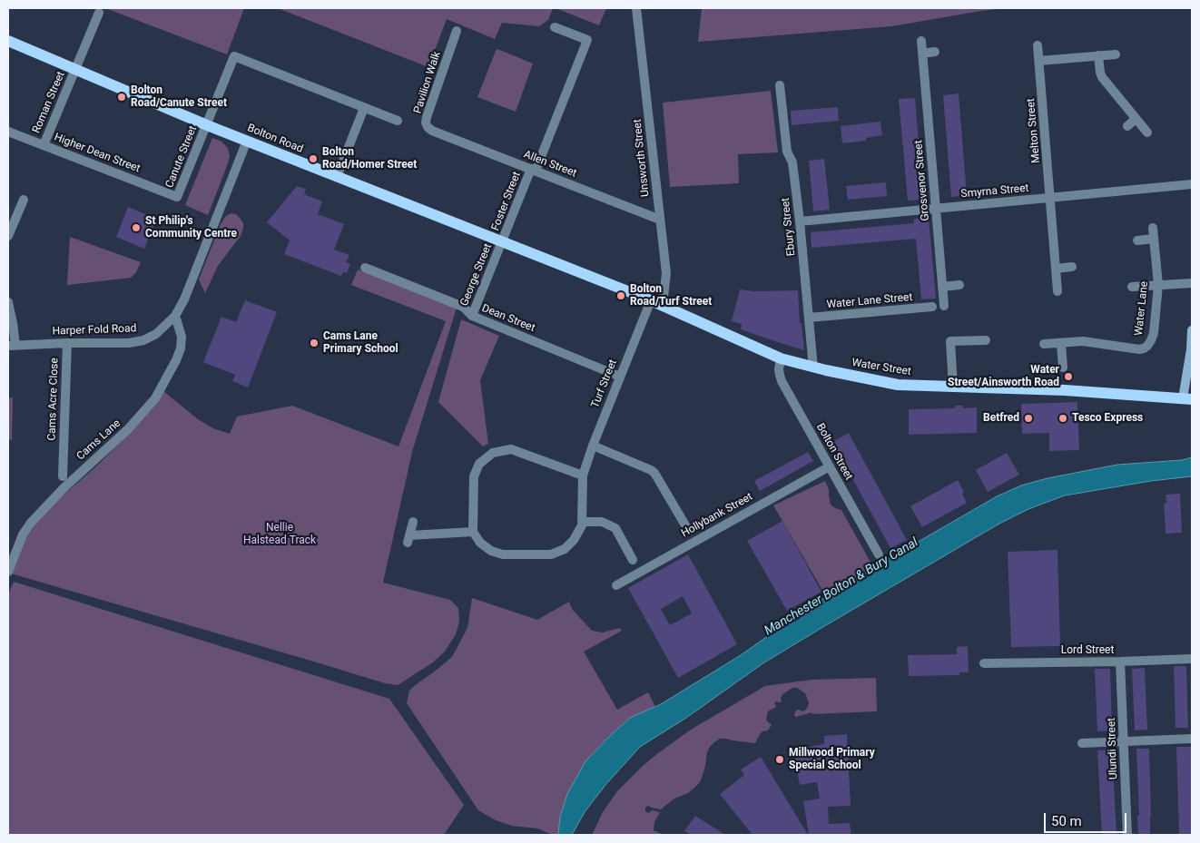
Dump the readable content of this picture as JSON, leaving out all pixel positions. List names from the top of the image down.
{
  "streets": {
    "main road": ["Bolton Road", "Water Street"],
    "street": [
      "Pavilion Walk",
      "Roman Street",
      "Melton Street",
      "Higher Dean Street",
      "Canute Street",
      "Unsworth Street",
      "Allen Street",
      "Grosvenor Street",
      "Smyrna Street",
      "Foster Street",
      "Ebury Street",
      "George Street",
      "Water Lane Street",
      "Water Lane",
      "Dean Street",
      "Harper Fold Road",
      "Turf Street",
      "Cams Acre Close",
      "Cams Lane",
      "Bolton Street",
      "Hollybank Street",
      "Lord Street",
      "Ulundi Street"
    ]
  },
  "crossings": [
    ["Pavilion Walk", "Allen Street"],
    ["Roman Street", "Bolton Road"],
    ["Roman Street", "Higher Dean Street"],
    ["Melton Street", "Smyrna Street"],
    ["Bolton Road", "Canute Street"],
    ["Bolton Road", "Unsworth Street"],
    ["Bolton Road", "Foster Street"],
    ["Bolton Road", "George Street"],
    ["Bolton Road", "Harper Fold Road"],
    ["Bolton Road", "Water Street"],
    ["Bolton Road", "Turf Street"],
    ["Higher Dean Street", "Canute Street"],
    ["Unsworth Street", "Allen Street"],
    ["Unsworth Street", "Water Street"],
    ["Allen Street", "Foster Street"],
    ["Grosvenor Street", "Smyrna Street"],
    ["Smyrna Street", "Ebury Street"],
    ["Foster Street", "George Street"],
    ["Ebury Street", "Water Lane Street"],
    ["Ebury Street", "Water Street"],
    ["George Street", "Dean Street"],
    ["Dean Street", "Turf Street"],
    ["Harper Fold Road", "Cams Acre Close"],
    ["Harper Fold Road", "Cams Lane"],
    ["Water Street", "Bolton Street"],
    ["Bolton Street", "Hollybank Street"],
    ["Lord Street", "Ulundi Street"]
  ],
  "water": ["Manchester Bolton & Bury Canal"],
  "parks": ["Nellie Halstead Track"],
  "places": [
    "Bolton Road/Canute Street",
    "Bolton Road/Homer Street",
    "St Philip's Community Centre",
    "Bolton Road/Turf Street",
    "Cams Lane Primary School",
    "Water Street/Ainsworth Road",
    "Betfred",
    "Tesco Express",
    "Millwood Primary Special School"
  ],
  "scale_bar": "50 m"
}
